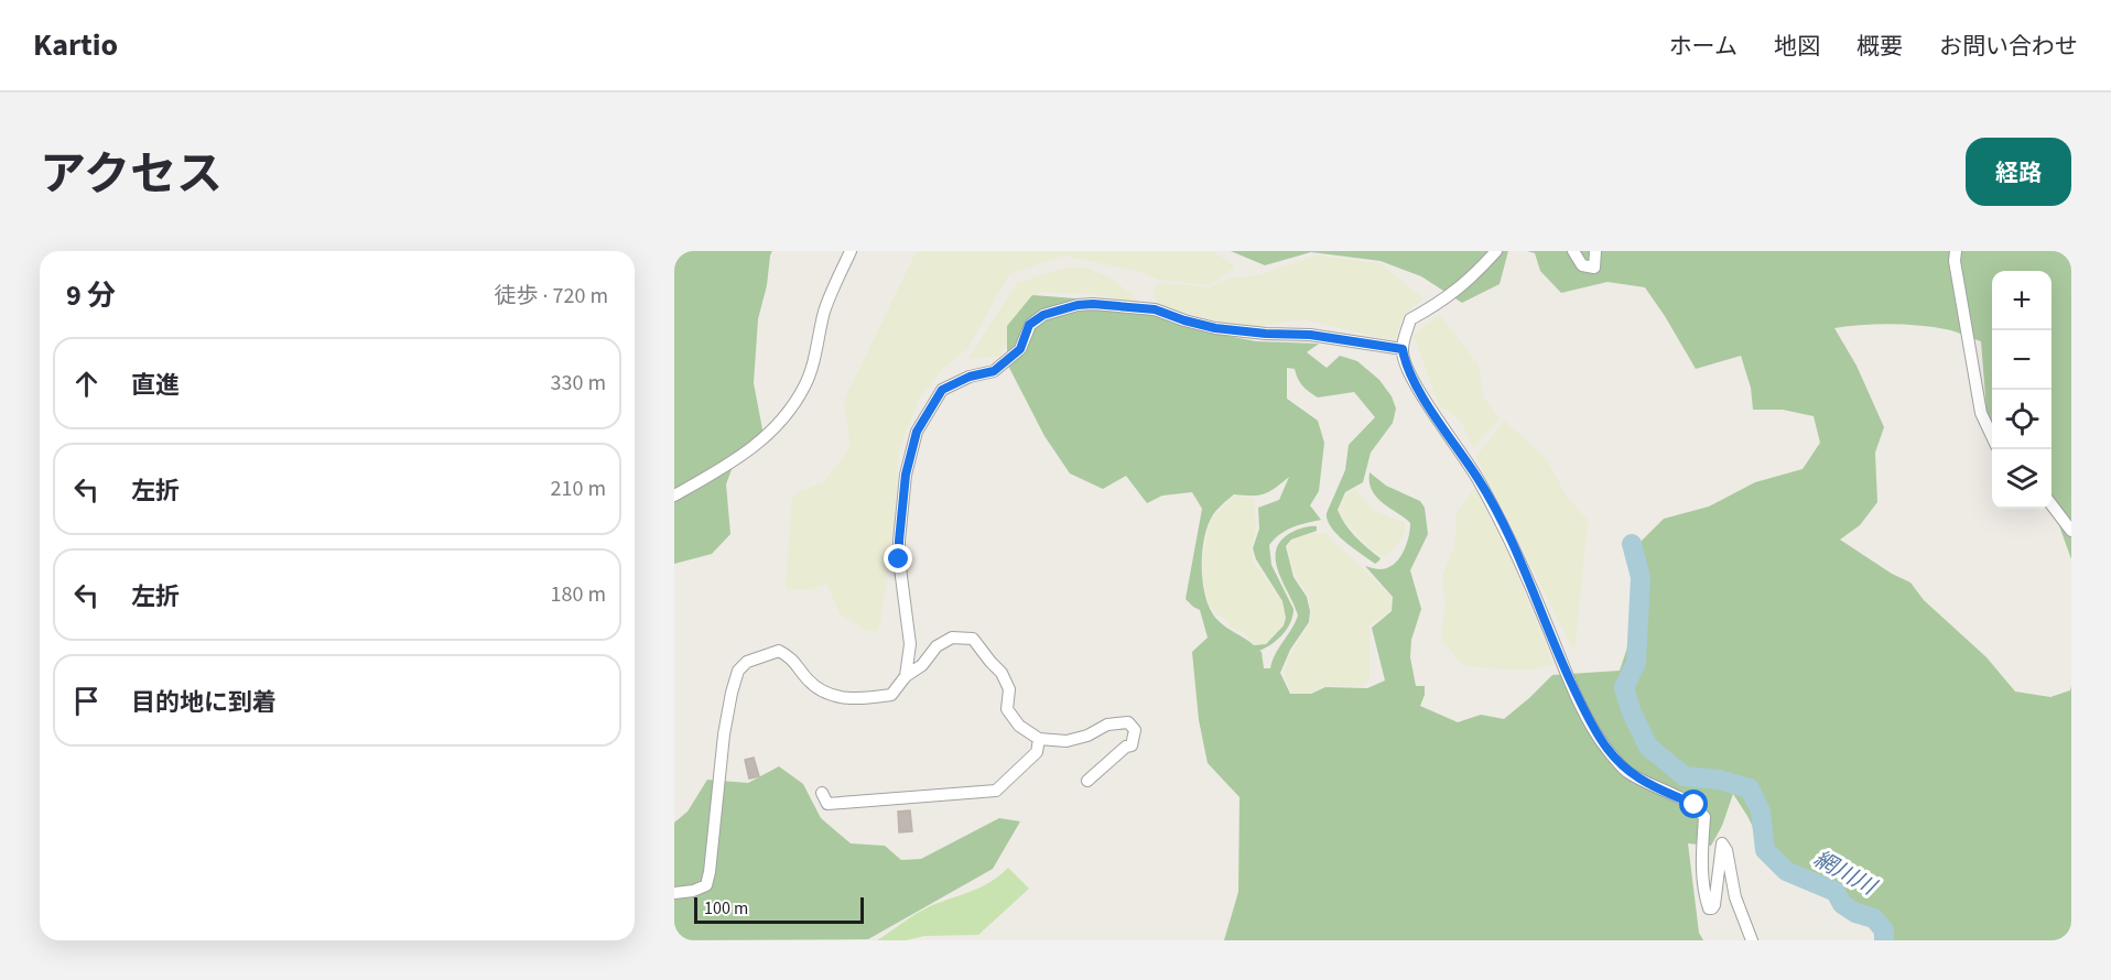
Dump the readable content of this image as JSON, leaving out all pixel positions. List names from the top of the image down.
{
  "water": ["網川川"],
  "scale_bar": "100 m",
  "page": {
    "header": "Kartio",
    "nav": [
      "ホーム",
      "地図",
      "概要",
      "お問い合わせ"
    ],
    "title": "アクセス",
    "buttons": "経路",
    "heading": ["9 分", "徒歩 · 720 m"],
    "map_buttons": ["+", "−"],
    "list": [
      ["直進", "330 m"],
      ["左折", "210 m"],
      ["左折", "180 m"],
      "目的地に到着"
    ],
    "scale": "100 m"
  }
}
